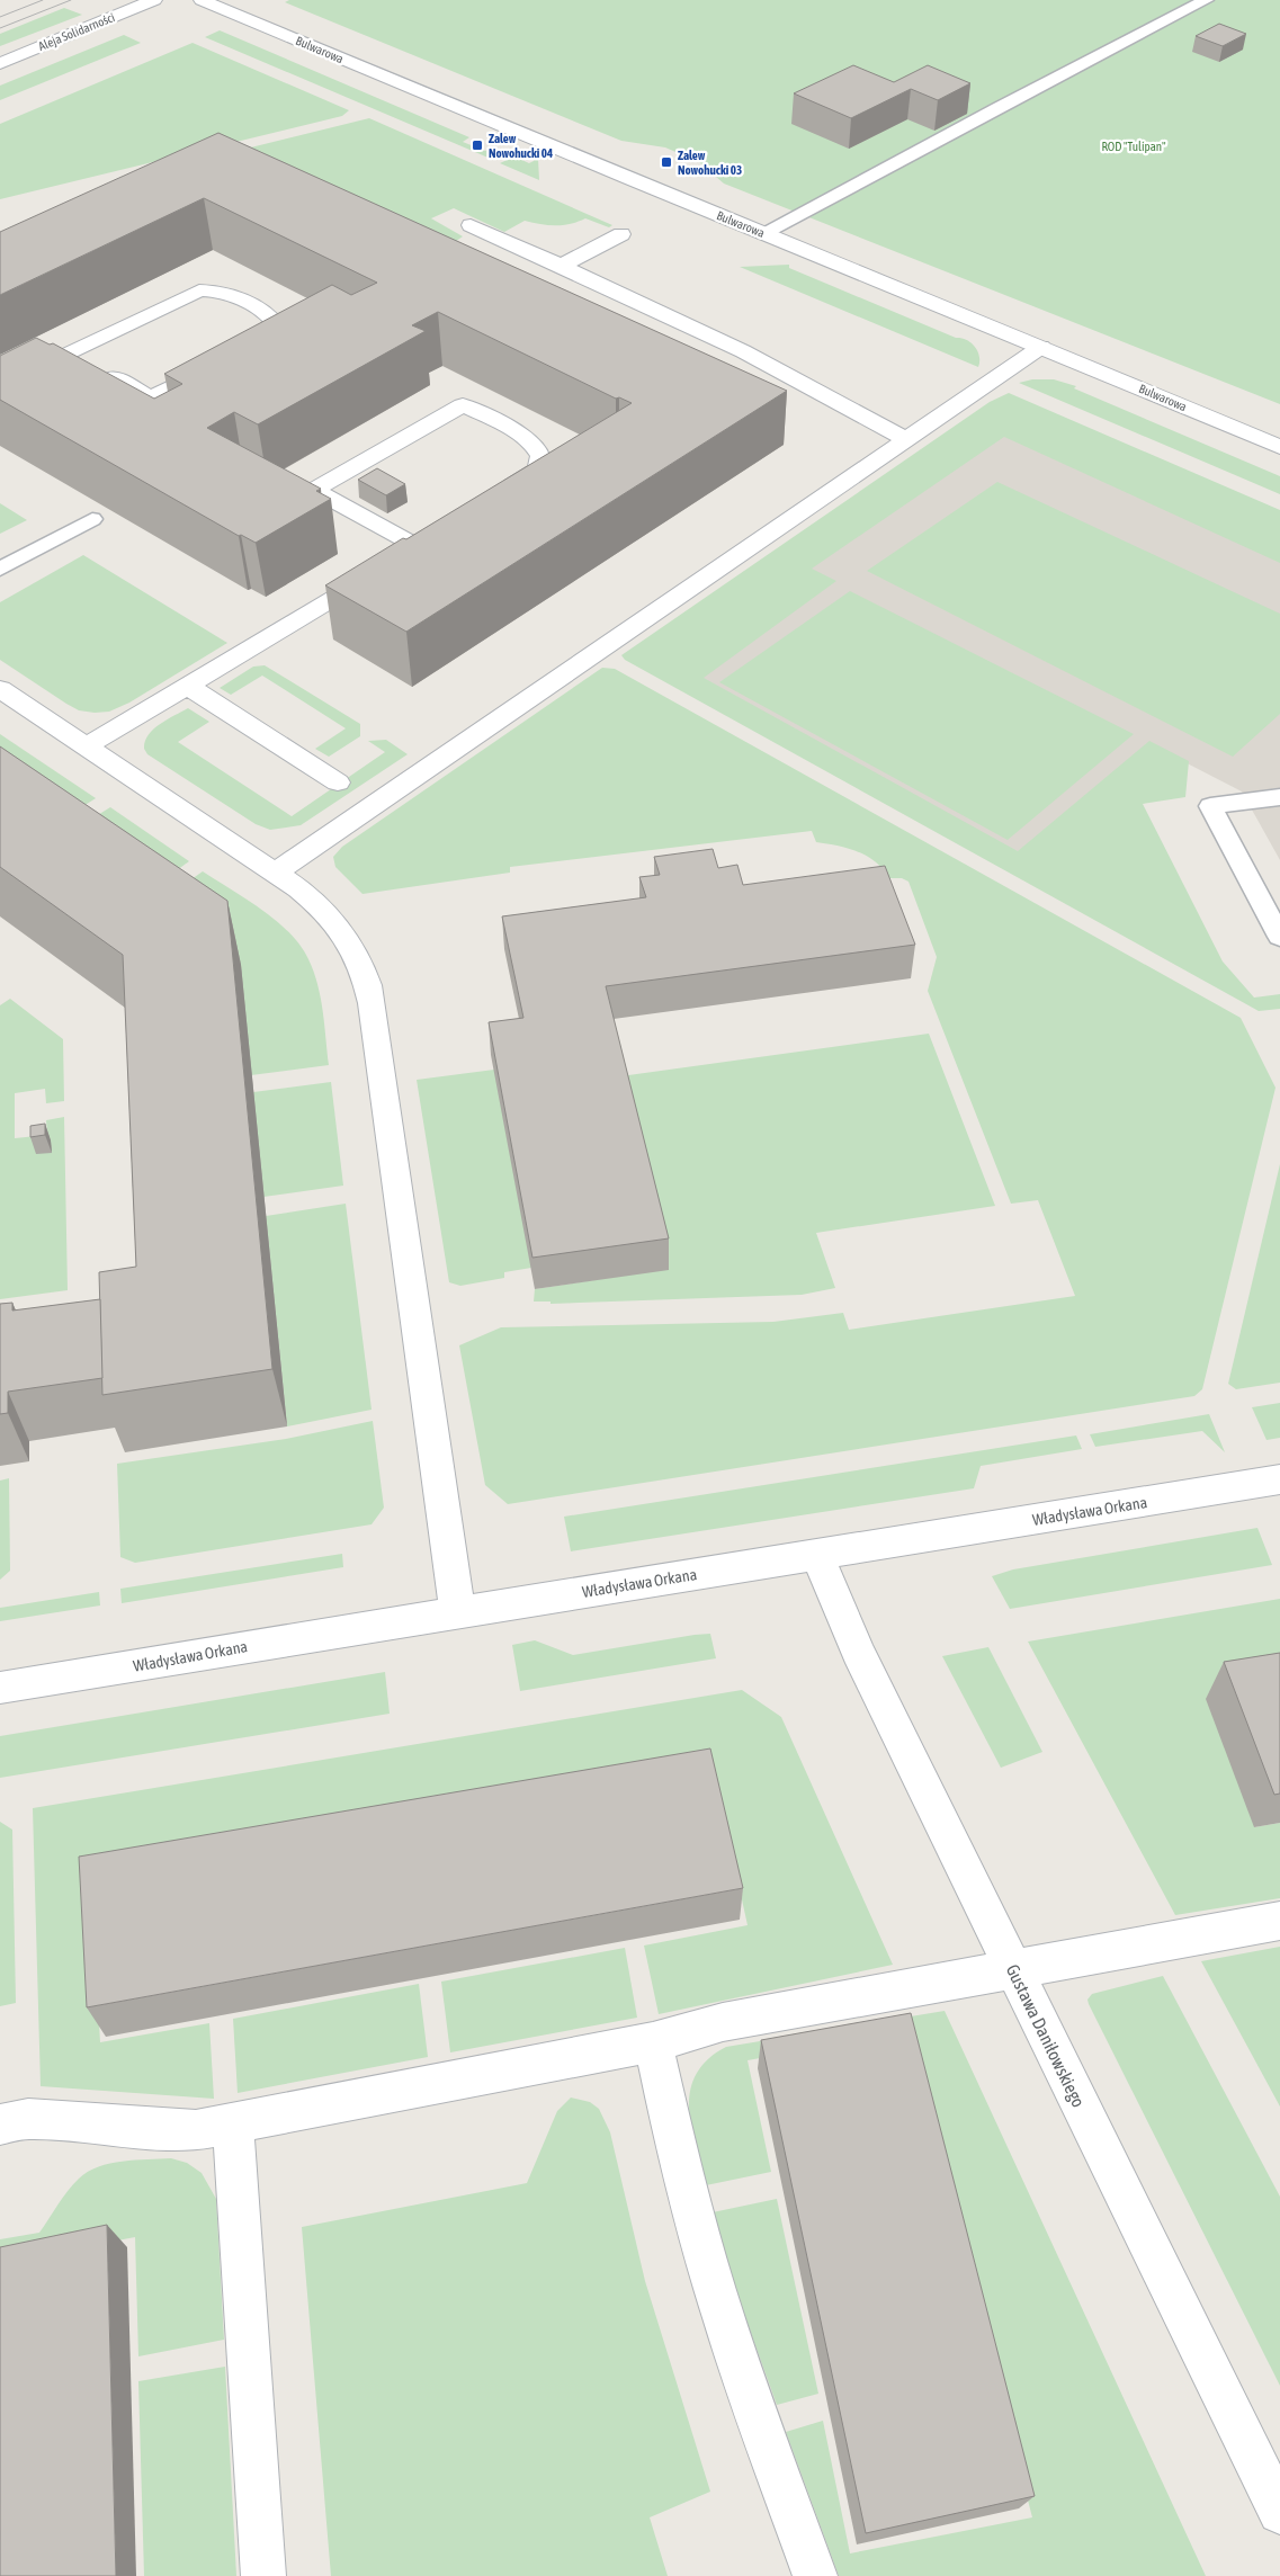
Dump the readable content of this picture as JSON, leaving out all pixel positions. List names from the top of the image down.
{
  "streets": {
    "street": [
      "Aleja Solidarności",
      "Bulwarowa",
      "Władysława Orkana",
      "Gustawa Daniłowskiego"
    ]
  },
  "crossings": [
    ["Władysława Orkana", "Gustawa Daniłowskiego"]
  ],
  "parks": ["ROD \"Tulipan\""],
  "places": {
    "transit": ["Zalew Nowohucki 04", "Zalew Nowohucki 03"]
  }
}
